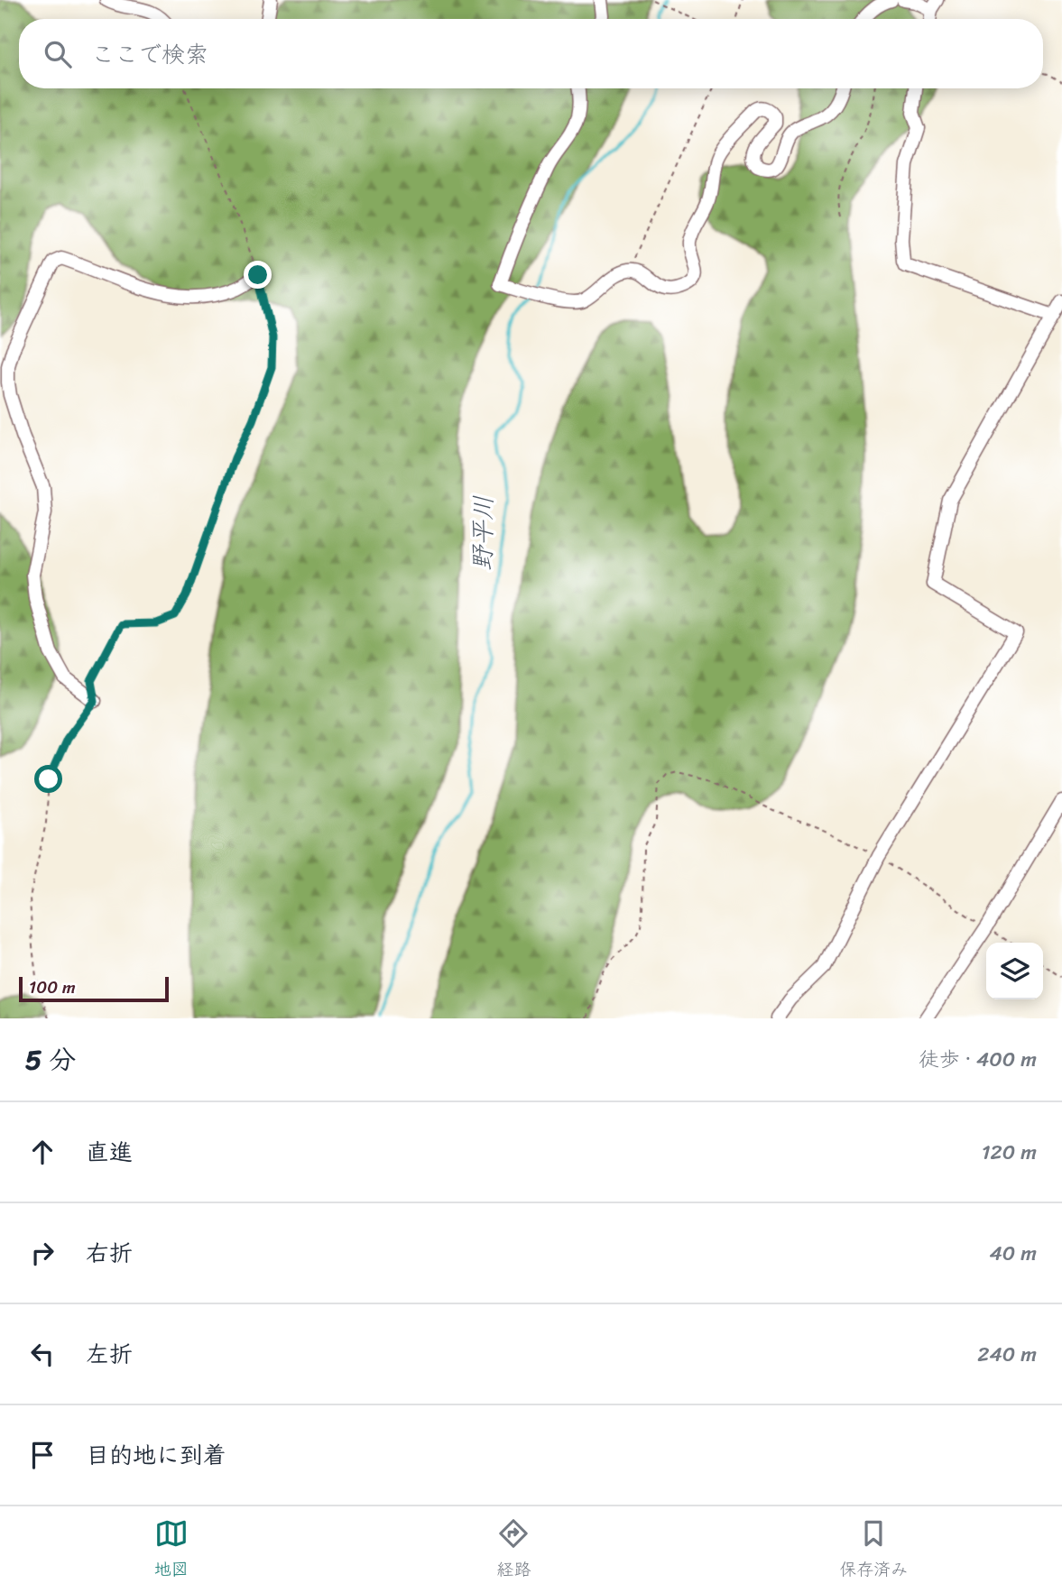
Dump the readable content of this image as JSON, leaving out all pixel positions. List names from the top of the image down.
{
  "water": ["野平川"],
  "scale_bar": "100 m",
  "page": {
    "search": "ここで検索",
    "scale": "100 m",
    "heading": ["5 分", "徒歩 · 400 m"],
    "list": [
      ["直進", "120 m"],
      ["右折", "40 m"],
      ["左折", "240 m"],
      "目的地に到着"
    ],
    "nav": ["地図", "経路", "保存済み"]
  }
}
